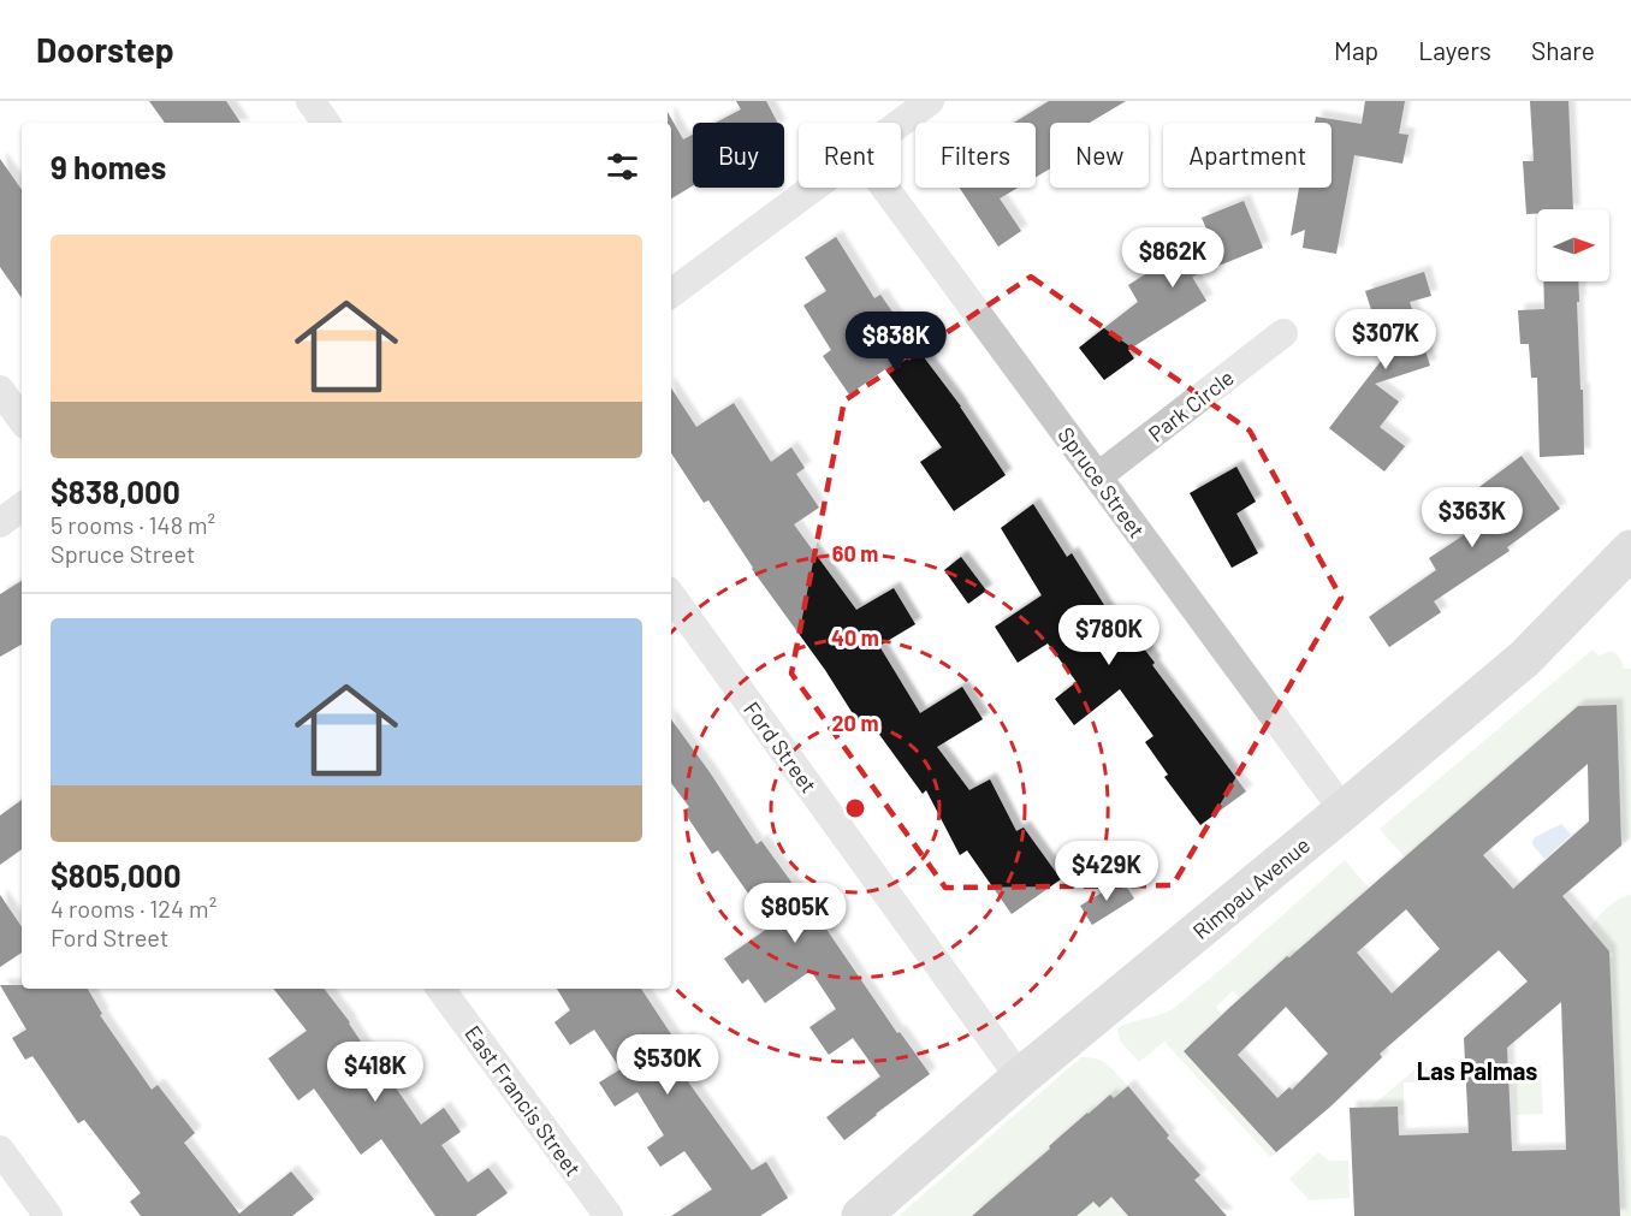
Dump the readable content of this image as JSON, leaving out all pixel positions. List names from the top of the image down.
{
  "streets": {
    "main road": ["Rimpau Avenue"],
    "street": [
      "Park Circle",
      "Spruce Street",
      "Ford Street",
      "East Francis Street"
    ]
  },
  "crossings": [
    ["Park Circle", "Spruce Street"],
    ["Spruce Street", "Rimpau Avenue"],
    ["Ford Street", "Rimpau Avenue"]
  ],
  "districts": ["Las Palmas"],
  "north": "right",
  "page": {
    "header": "Doorstep",
    "nav": ["Map", "Layers", "Share"],
    "chip": [
      "Buy",
      "Rent",
      "Filters",
      "New",
      "Apartment"
    ],
    "heading": "9 homes",
    "list": [
      {
        "name": "$838,000",
        "note": "5 rooms · 148 m² · Spruce Street"
      },
      {
        "name": "$805,000",
        "note": "4 rooms · 124 m² · Ford Street"
      }
    ],
    "price": [
      "$862K",
      "$307K",
      "$838K",
      "$363K",
      "$780K",
      "$429K",
      "$805K",
      "$530K",
      "$418K"
    ]
  },
  "rings": ["60 m", "40 m", "20 m"]
}
